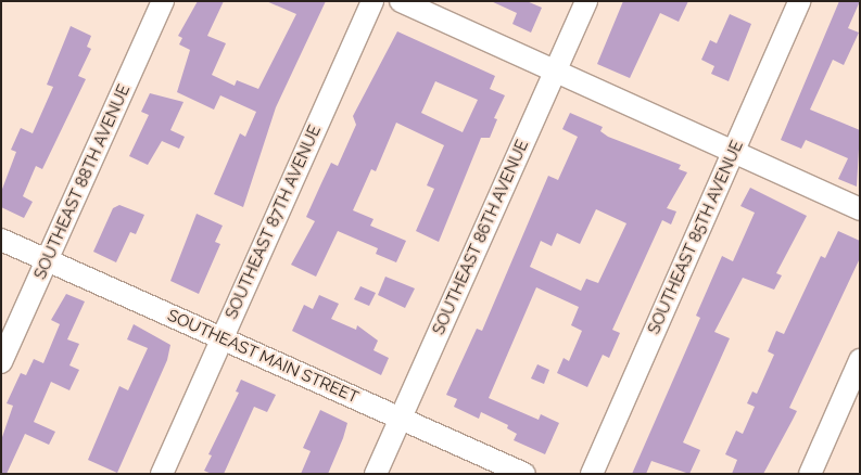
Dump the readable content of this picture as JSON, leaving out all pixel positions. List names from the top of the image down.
{
  "streets": {
    "street": [
      "SOUTHEAST 88TH AVENUE",
      "SOUTHEAST 87TH AVENUE",
      "SOUTHEAST 86TH AVENUE",
      "SOUTHEAST 85TH AVENUE",
      "SOUTHEAST MAIN STREET"
    ]
  },
  "crossings": [
    ["SOUTHEAST 88TH AVENUE", "SOUTHEAST MAIN STREET"],
    ["SOUTHEAST 87TH AVENUE", "SOUTHEAST MAIN STREET"],
    ["SOUTHEAST 86TH AVENUE", "SOUTHEAST MAIN STREET"]
  ]
}
